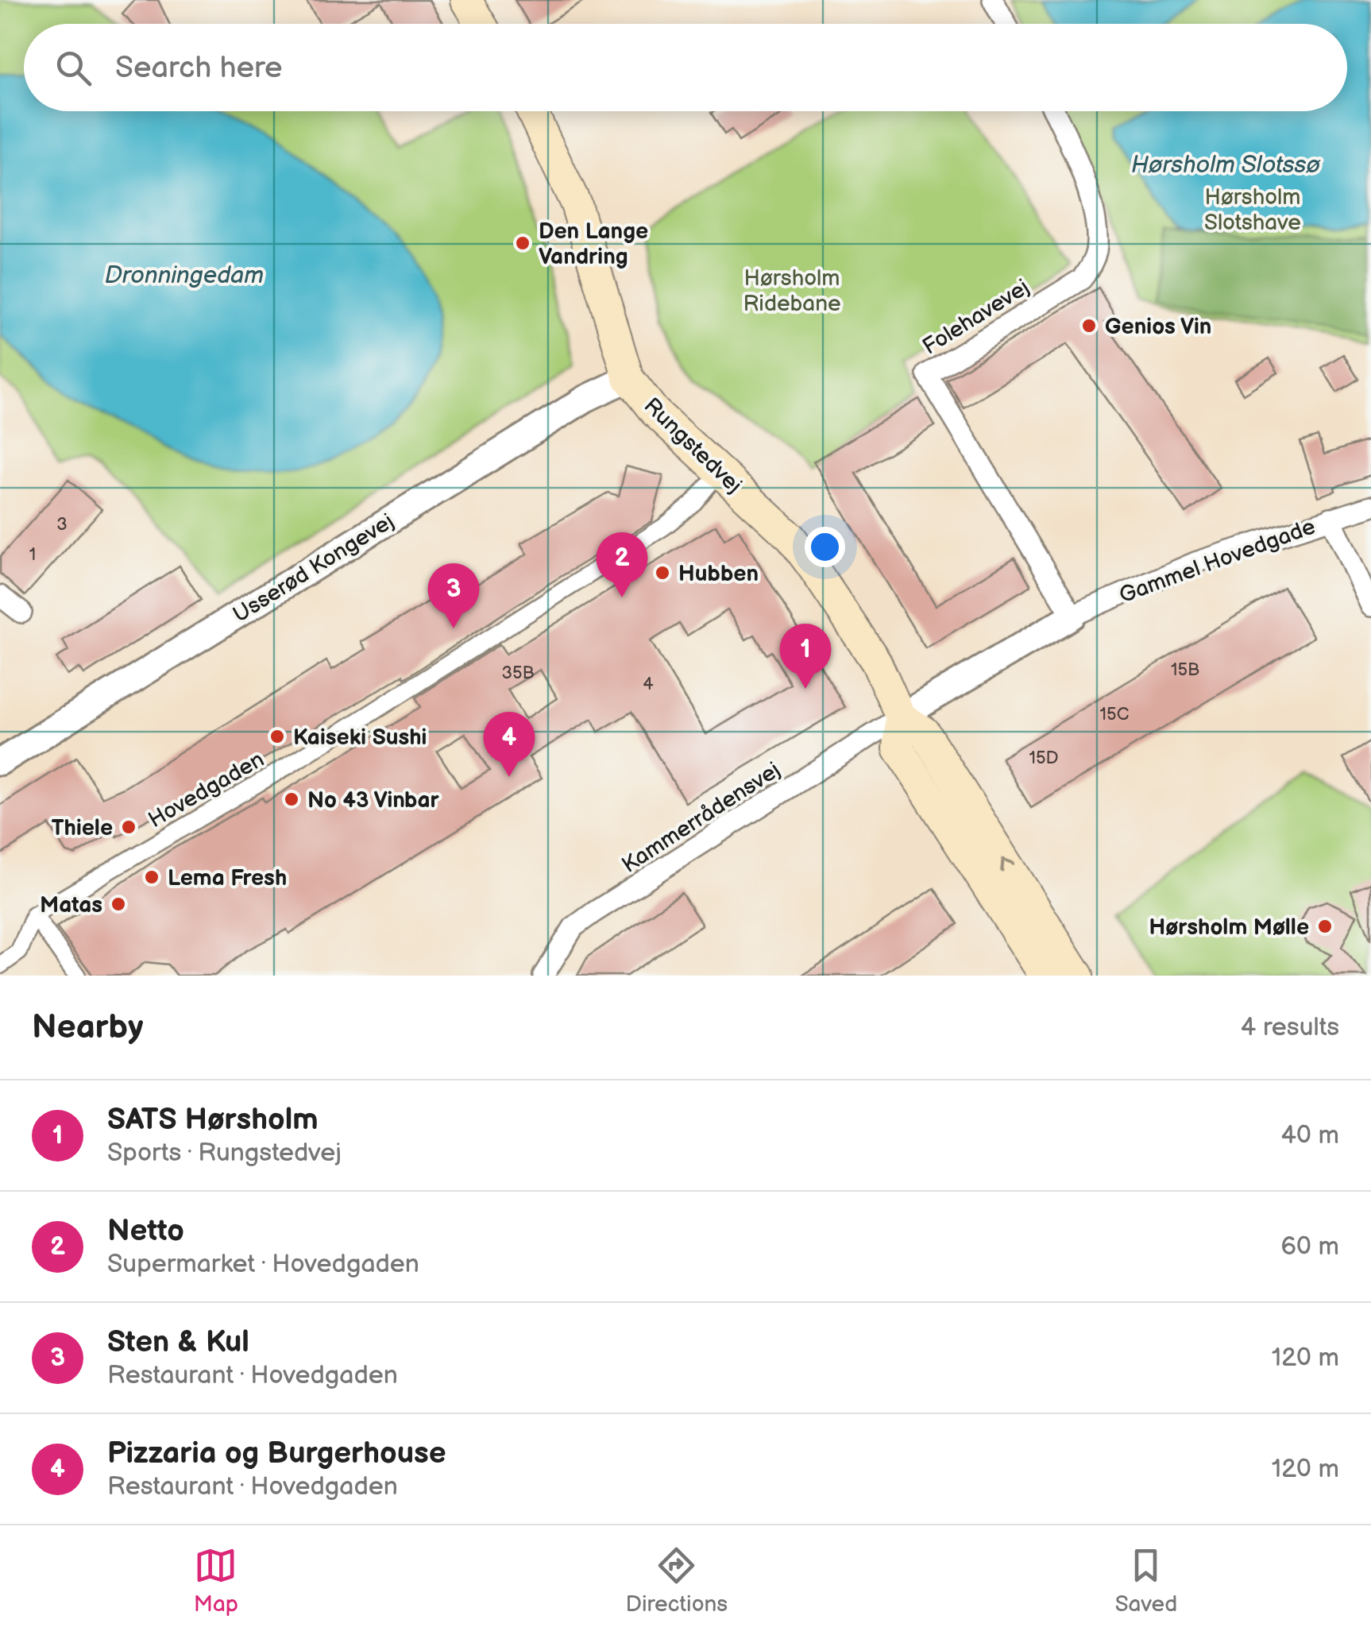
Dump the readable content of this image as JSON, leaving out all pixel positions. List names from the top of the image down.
{
  "streets": {
    "main road": ["Rungstedvej"],
    "street": [
      "Folehavevej",
      "Gammel Hovedgade",
      "Usserød Kongevej",
      "Hovedgaden",
      "Kammerrådensvej"
    ]
  },
  "crossings": [
    ["Folehavevej", "Gammel Hovedgade"],
    ["Rungstedvej", "Gammel Hovedgade"],
    ["Rungstedvej", "Usserød Kongevej"],
    ["Rungstedvej", "Hovedgaden"],
    ["Rungstedvej", "Kammerrådensvej"],
    ["Gammel Hovedgade", "Kammerrådensvej"]
  ],
  "water": ["Hørsholm Slotssø", "Dronningedam"],
  "parks": ["Hørsholm Slotshave", "Hørsholm Ridebane"],
  "places": [
    "Den Lange Vandring",
    "Genios Vin",
    "Hubben",
    "Kaiseki Sushi",
    "No 43 Vinbar",
    "Thiele",
    "Lema Fresh",
    "Matas",
    "Hørsholm Mølle"
  ],
  "house_numbers": [
    "3",
    "1",
    "15B",
    "35B",
    "4",
    "15C",
    "15D"
  ],
  "page": {
    "search": "Search here",
    "pins": [
      "2",
      "3",
      "1",
      "4"
    ],
    "heading": ["Nearby", "4 results"],
    "list": [
      {
        "mark": "1",
        "name": "SATS Hørsholm",
        "note": "Sports · Rungstedvej",
        "value": "40 m"
      },
      {
        "mark": "2",
        "name": "Netto",
        "note": "Supermarket · Hovedgaden",
        "value": "60 m"
      },
      {
        "mark": "3",
        "name": "Sten & Kul",
        "note": "Restaurant · Hovedgaden",
        "value": "120 m"
      },
      {
        "mark": "4",
        "name": "Pizzaria og Burgerhouse",
        "note": "Restaurant · Hovedgaden",
        "value": "120 m"
      }
    ],
    "nav": ["Map", "Directions", "Saved"]
  }
}
